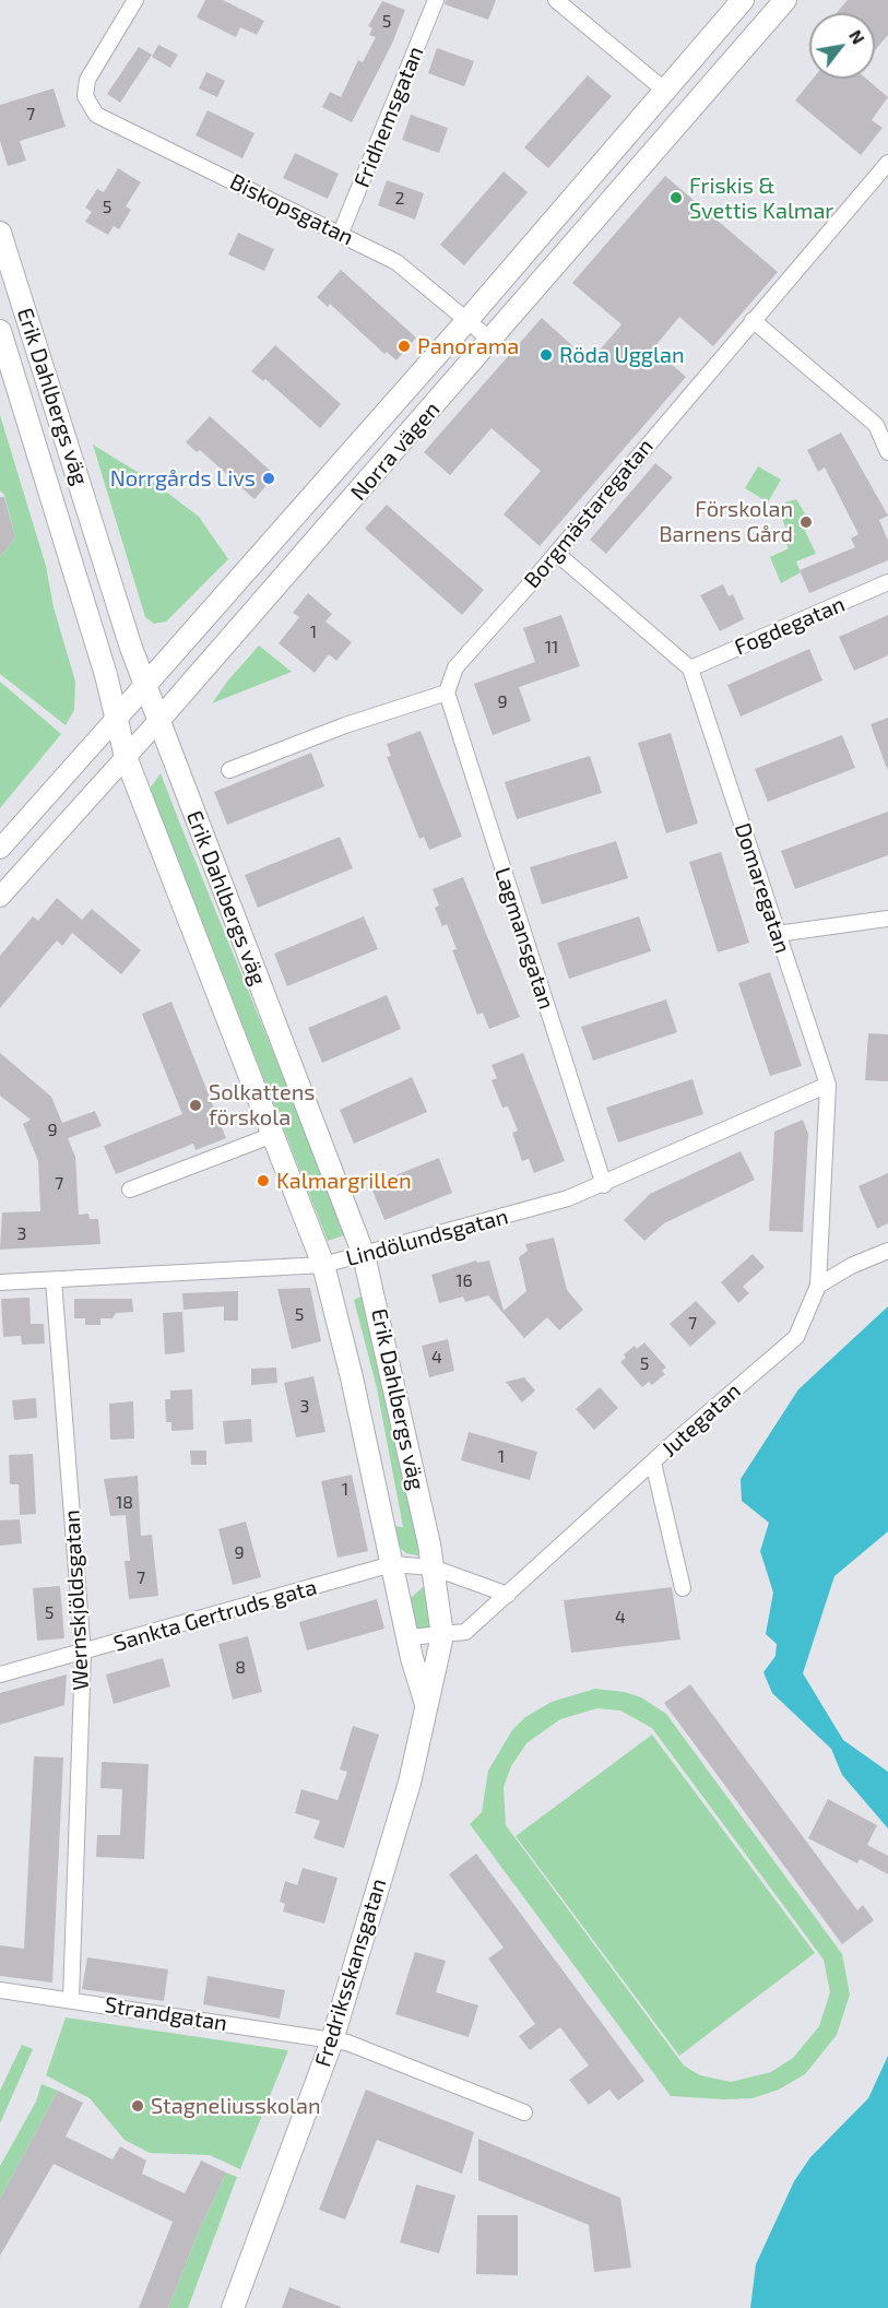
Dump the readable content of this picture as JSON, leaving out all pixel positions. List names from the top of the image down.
{
  "streets": {
    "main road": ["Erik Dahlbergs väg", "Norra vägen", "Fredriksskansgatan"],
    "street": [
      "Fridhemsgatan",
      "Biskopsgatan",
      "Borgmästaregatan",
      "Fogdegatan",
      "Domaregatan",
      "Lagmansgatan",
      "Lindölundsgatan",
      "Jutegatan",
      "Wernskjöldsgatan",
      "Sankta Gertruds gata",
      "Strandgatan"
    ]
  },
  "crossings": [
    ["Fridhemsgatan", "Biskopsgatan"],
    ["Biskopsgatan", "Norra vägen"],
    ["Erik Dahlbergs väg", "Norra vägen"],
    ["Erik Dahlbergs väg", "Lindölundsgatan"],
    ["Erik Dahlbergs väg", "Jutegatan"],
    ["Erik Dahlbergs väg", "Sankta Gertruds gata"],
    ["Erik Dahlbergs väg", "Fredriksskansgatan"],
    ["Borgmästaregatan", "Lagmansgatan"],
    ["Fogdegatan", "Domaregatan"],
    ["Domaregatan", "Lindölundsgatan"],
    ["Domaregatan", "Jutegatan"],
    ["Lagmansgatan", "Lindölundsgatan"],
    ["Lindölundsgatan", "Wernskjöldsgatan"],
    ["Wernskjöldsgatan", "Sankta Gertruds gata"],
    ["Wernskjöldsgatan", "Strandgatan"],
    ["Fredriksskansgatan", "Strandgatan"]
  ],
  "places": [
    "Friskis & Svettis Kalmar",
    "Panorama",
    "Röda Ugglan",
    "Norrgårds Livs",
    "Förskolan Barnens Gård",
    "Solkattens förskola",
    "Kalmargrillen",
    "Stagneliusskolan"
  ],
  "house_numbers": [
    "5",
    "7",
    "2",
    "5",
    "1",
    "11",
    "9",
    "9",
    "7",
    "3",
    "16",
    "5",
    "7",
    "4",
    "5",
    "3",
    "1",
    "1",
    "18",
    "9",
    "7",
    "5",
    "4",
    "8"
  ],
  "north": "top right"
}
